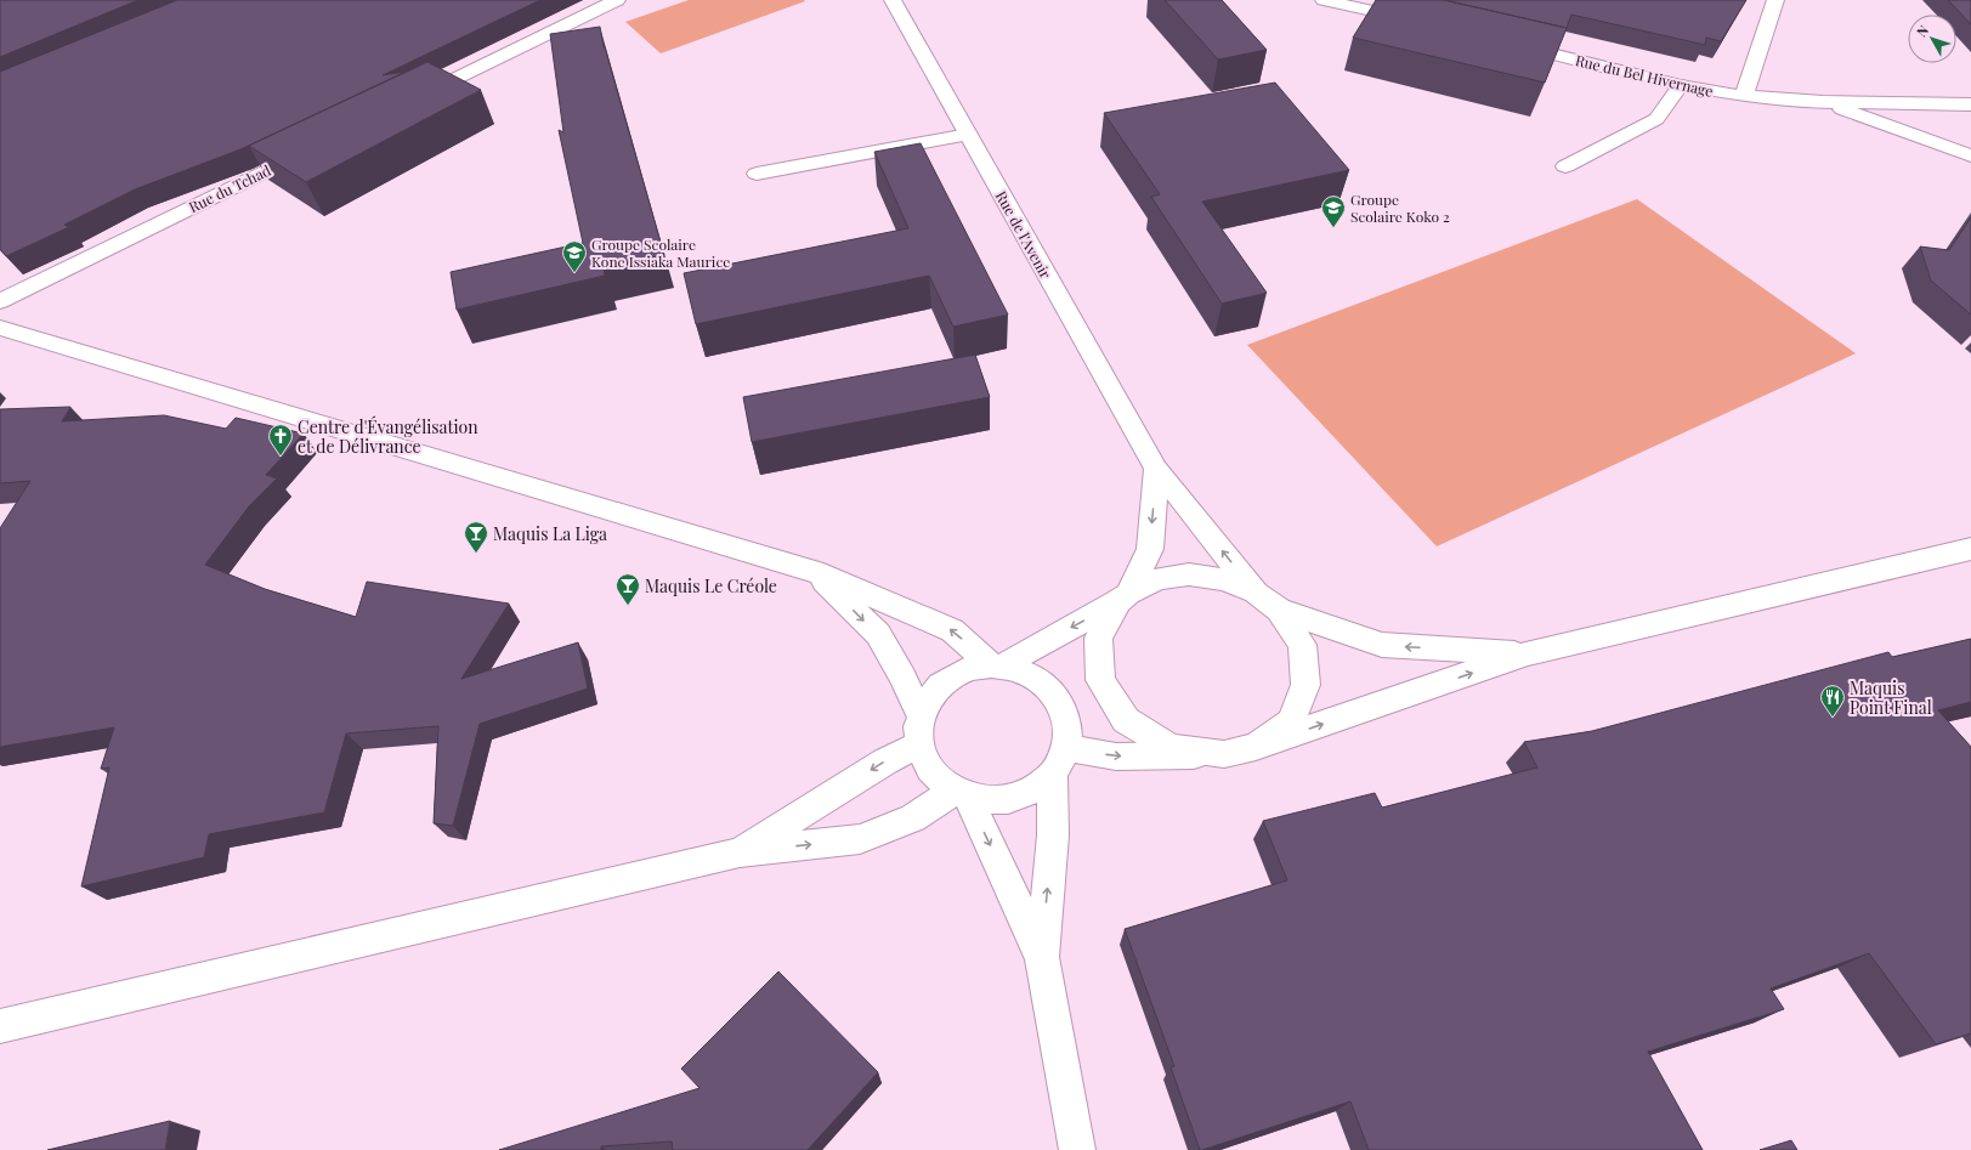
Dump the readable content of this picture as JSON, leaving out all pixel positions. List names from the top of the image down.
{
  "streets": {
    "street": ["Rue du Bel Hivernage", "Rue du Tchad", "Rue de l'Avenir"]
  },
  "places": {
    "school or university": ["Groupe Scolaire Koko 2", "Groupe Scolaire Kone Issiaka Maurice"],
    "church": ["Centre d'Évangélisation et de Délivrance"],
    "bar": ["Maquis La Liga", "Maquis Le Créole"],
    "restaurant": ["Maquis Point Final"]
  },
  "north": "top left"
}
